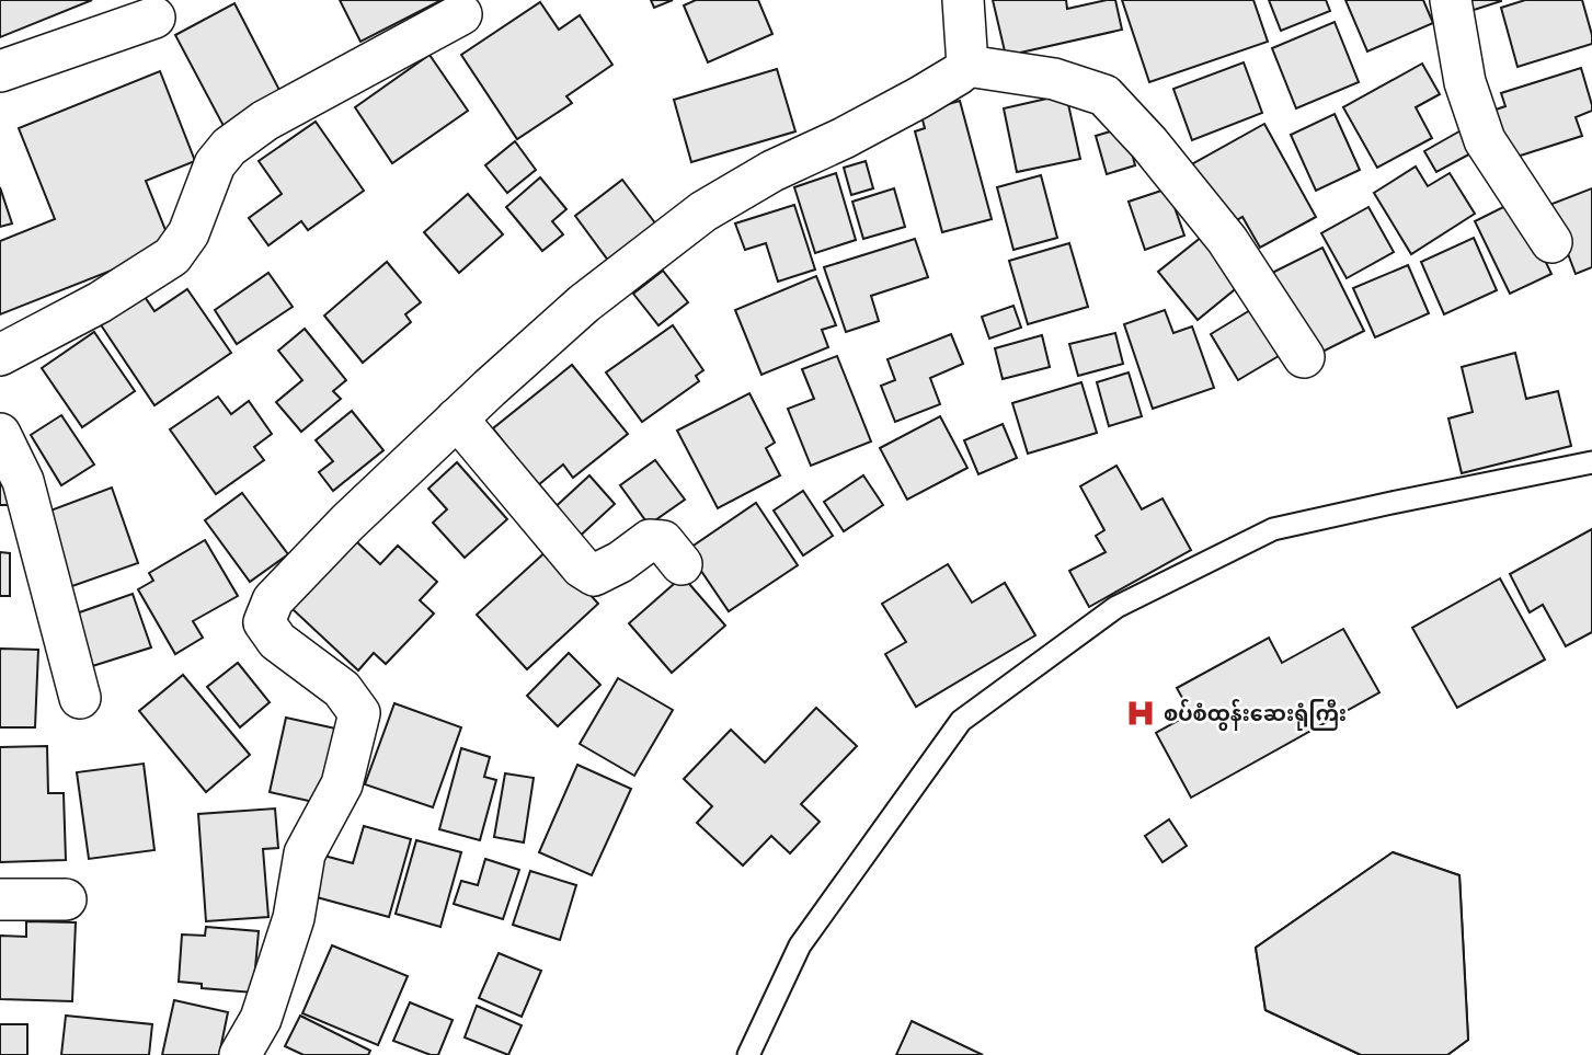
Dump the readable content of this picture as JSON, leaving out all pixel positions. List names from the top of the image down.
{
  "places": {
    "hospital": ["စပ်စံထွန်းဆေးရုံကြီး"]
  }
}
